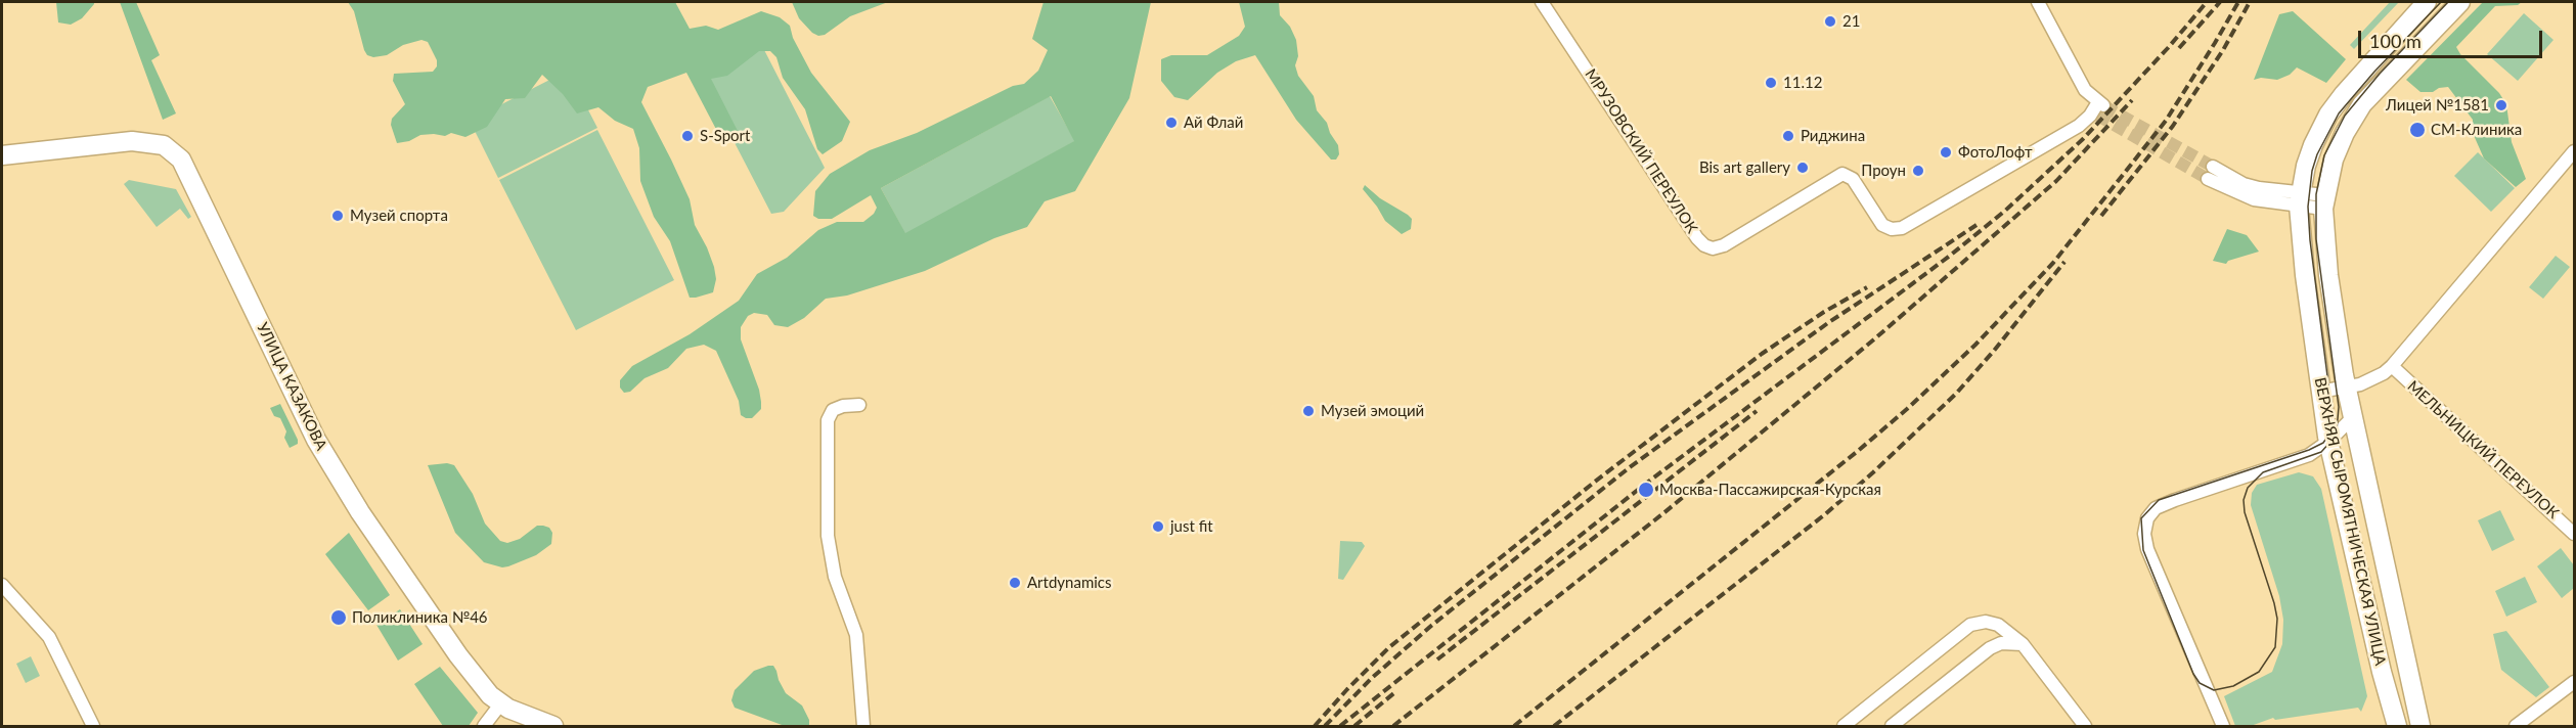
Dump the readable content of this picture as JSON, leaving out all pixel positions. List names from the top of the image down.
{
  "streets": {
    "main road": ["УЛИЦА КАЗАКОВА", "ВЕРХНЯЯ СЫРОМЯТНИЧЕСКАЯ УЛИЦА"],
    "street": ["МРУЗОВСКИЙ ПЕРЕУЛОК", "МЕЛЬНИЦКИЙ ПЕРЕУЛОК"]
  },
  "places": [
    "21",
    "11.12",
    "Лицей №1581",
    "Ай Флай",
    "СМ-Клиника",
    "S-Sport",
    "Риджина",
    "ФотоЛофт",
    "Bis art gallery",
    "Проун",
    "Музей спорта",
    "Музей эмоций",
    "Москва-Пассажирская-Курская",
    "just fit",
    "Artdynamics",
    "Поликлиника №46"
  ],
  "scale_bar": "100 m"
}
